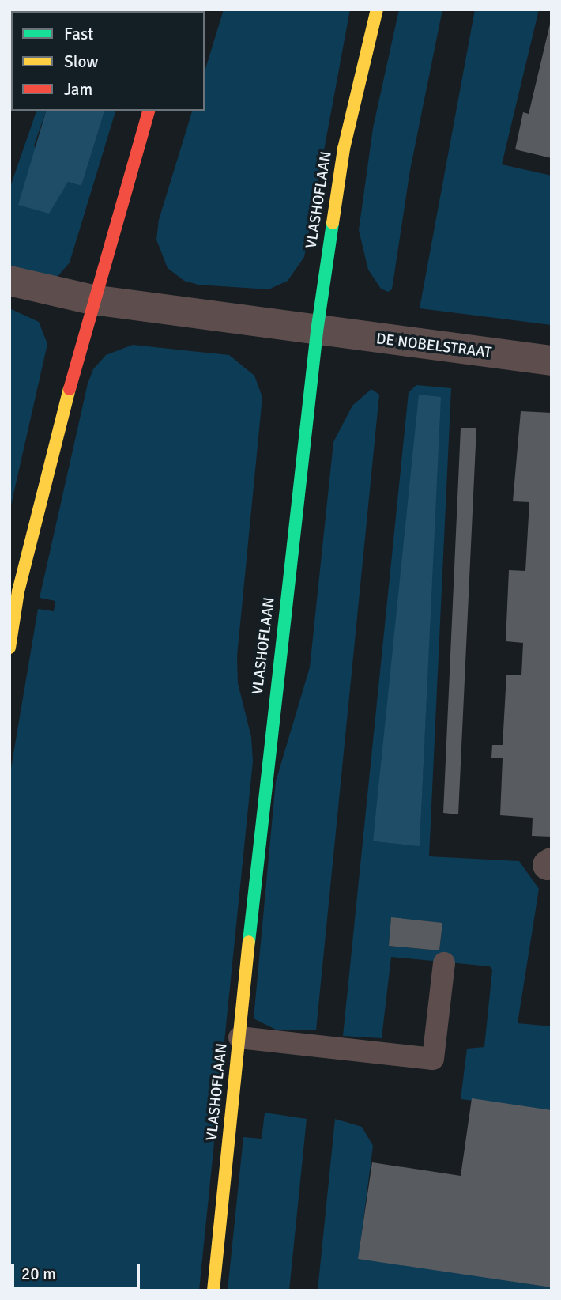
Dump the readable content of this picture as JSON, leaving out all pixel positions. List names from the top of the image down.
{
  "streets": {
    "street": ["VLASHOFLAAN", "DE NOBELSTRAAT"]
  },
  "crossings": [
    ["VLASHOFLAAN", "DE NOBELSTRAAT"]
  ],
  "legend": ["Fast", "Slow", "Jam"],
  "scale_bar": "20 m"
}
